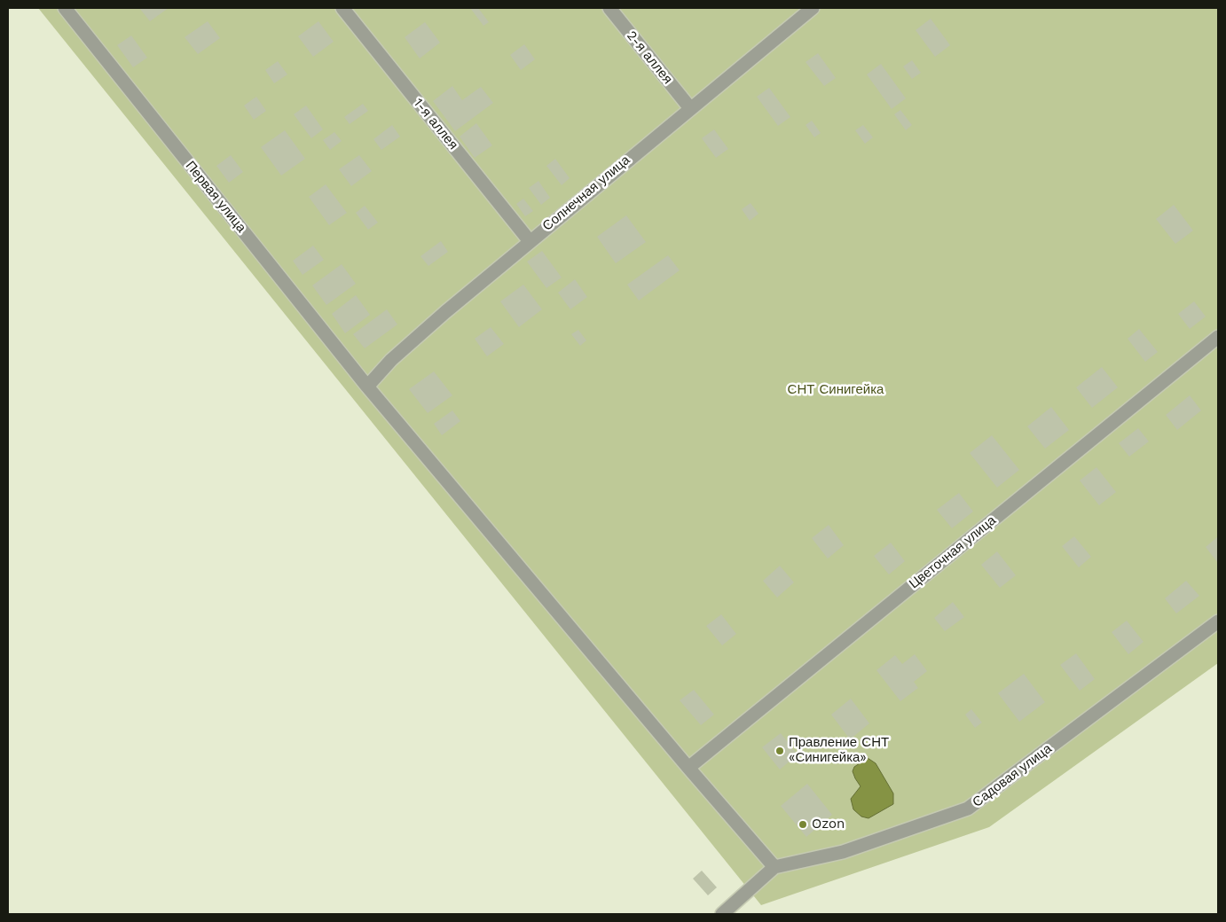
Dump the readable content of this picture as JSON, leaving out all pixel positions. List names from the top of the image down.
{
  "streets": {
    "street": [
      "2-я аллея",
      "1-я аллея",
      "Солнечная улица",
      "Первая улица",
      "Цветочная улица",
      "Садовая улица"
    ]
  },
  "crossings": [
    ["2-я аллея", "Солнечная улица"],
    ["1-я аллея", "Солнечная улица"],
    ["Солнечная улица", "Первая улица"],
    ["Первая улица", "Цветочная улица"],
    ["Первая улица", "Садовая улица"]
  ],
  "parks": ["СНТ Синигейка"],
  "places": ["Правление СНТ «Синигейка»", "Ozon"]
}
